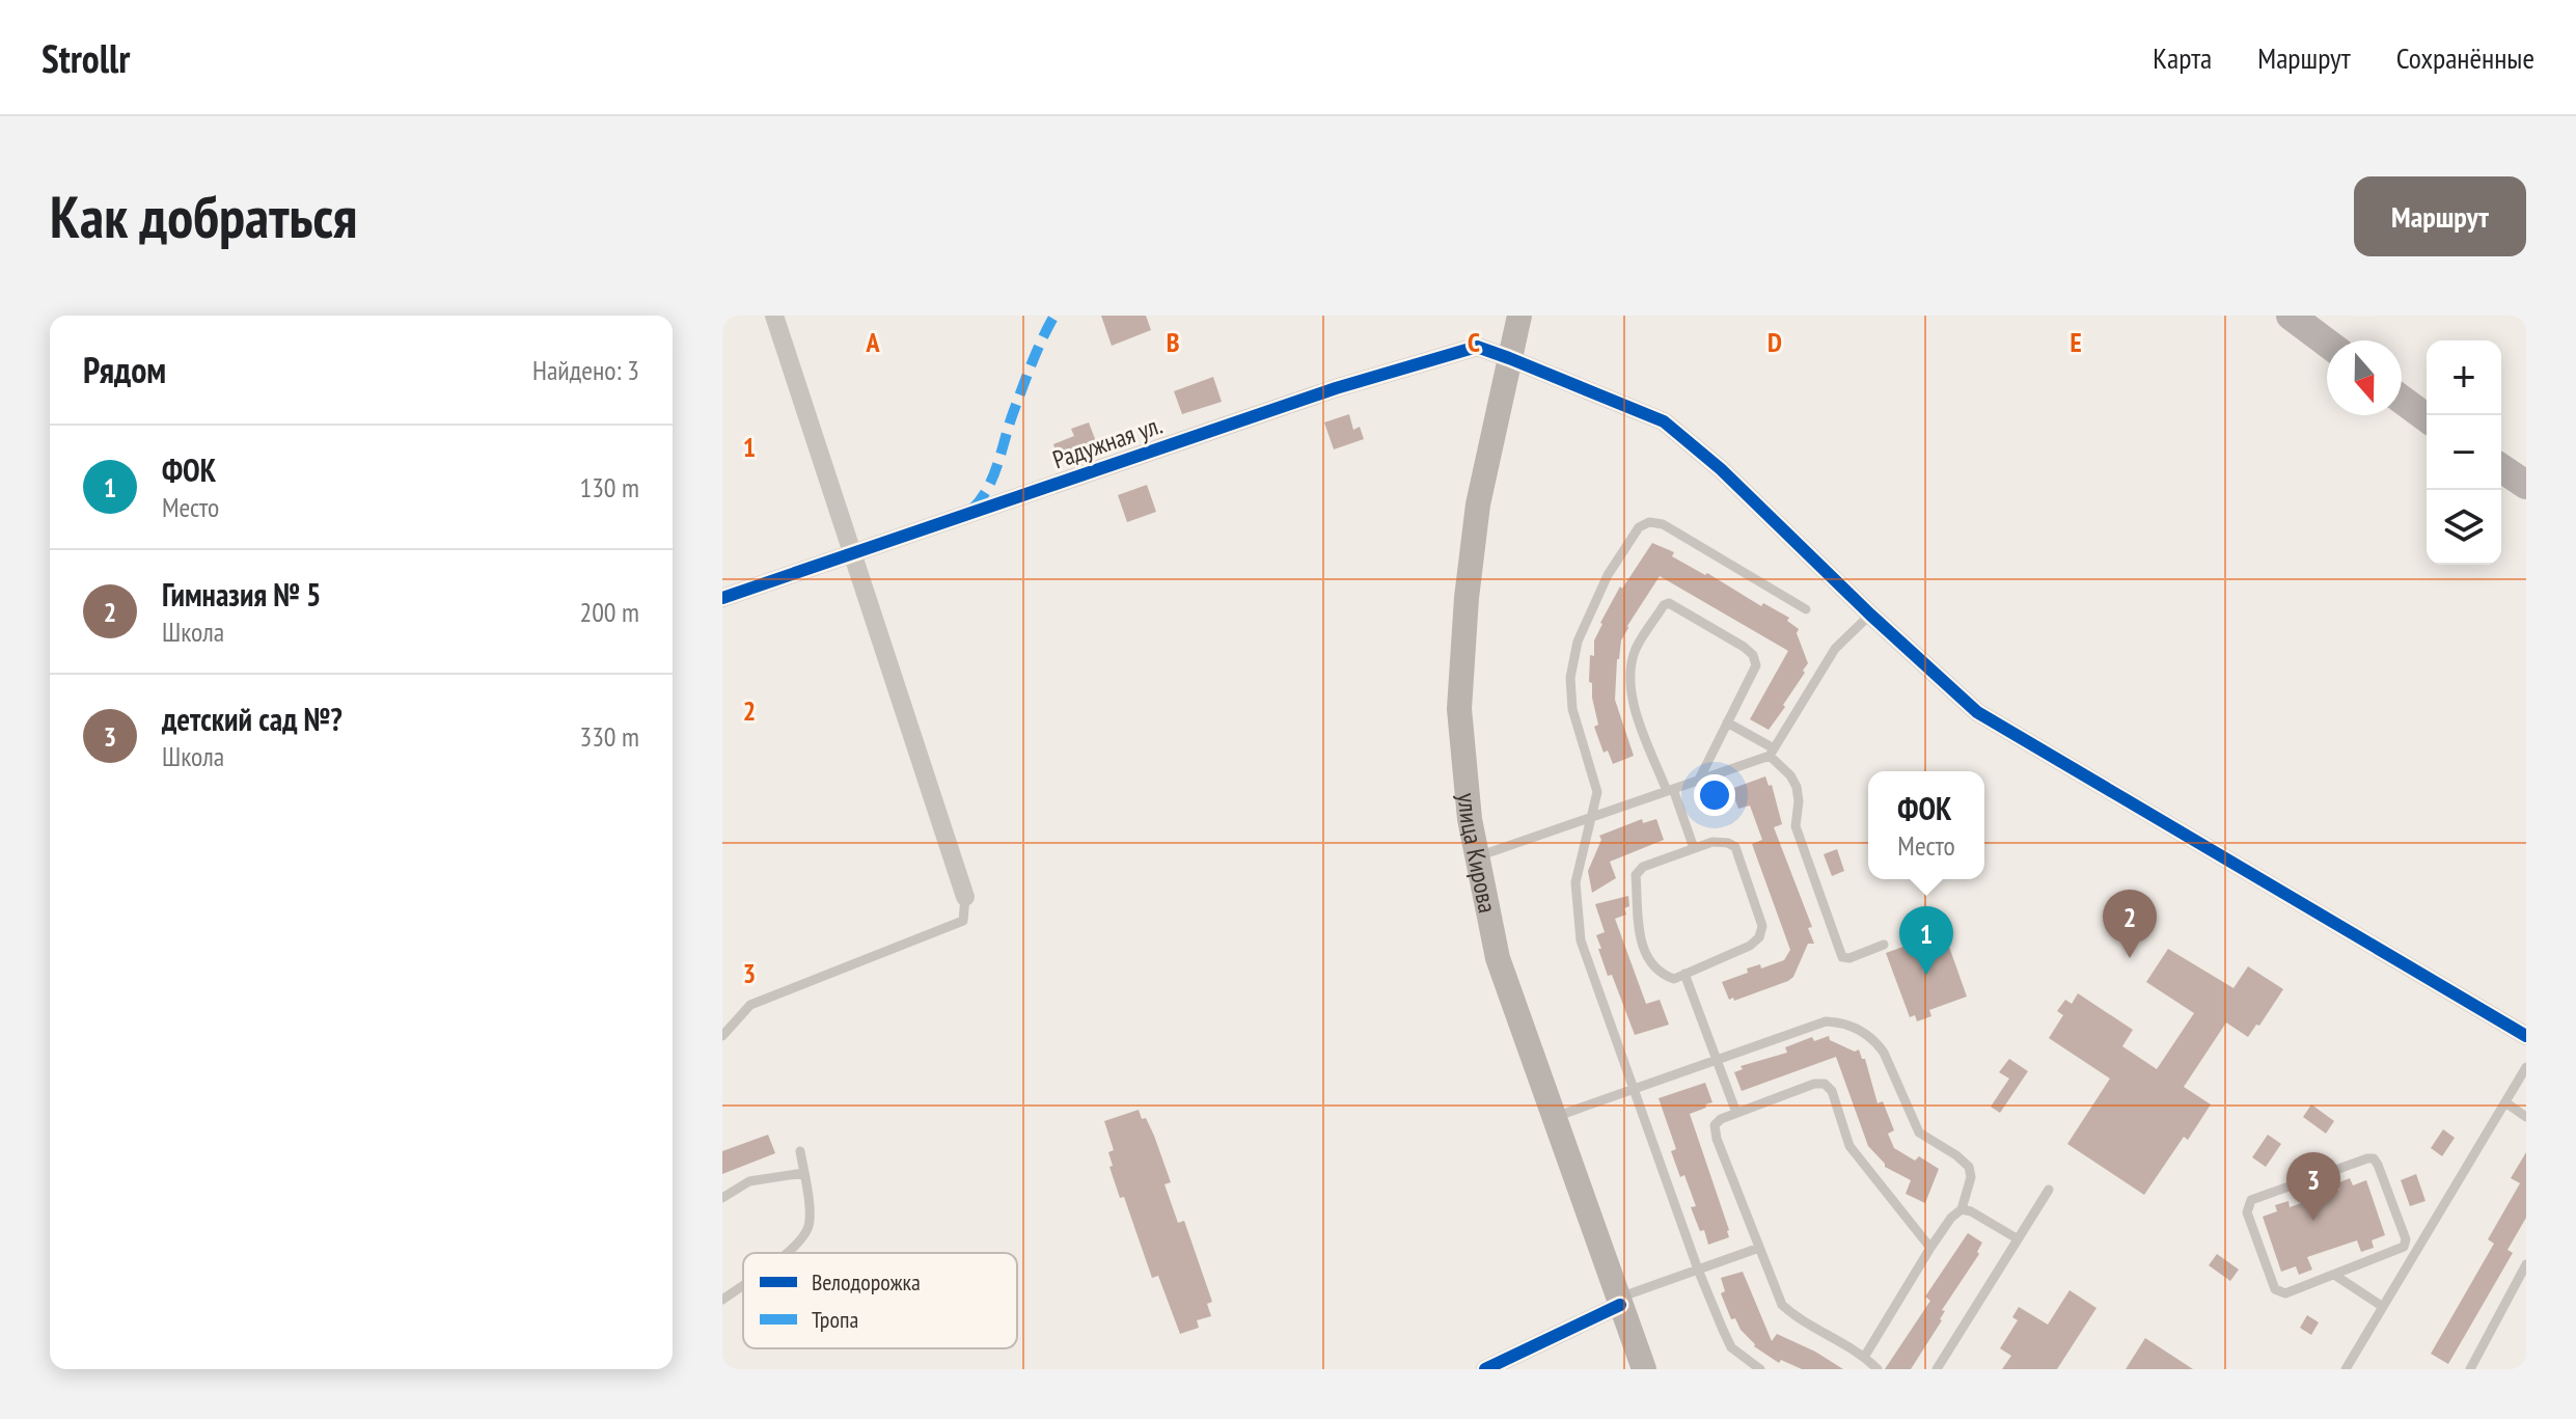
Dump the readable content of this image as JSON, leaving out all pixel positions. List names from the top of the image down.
{
  "streets": {
    "main road": ["улица Кирова"],
    "street": ["Радужная ул."]
  },
  "crossings": [
    ["Радужная ул.", "улица Кирова"]
  ],
  "legend": ["Велодорожка", "Тропа"],
  "north": "bottom",
  "page": {
    "header": "Strollr",
    "nav": ["Карта", "Маршрут", "Сохранённые"],
    "buttons": "Маршрут",
    "title": "Как добраться",
    "heading": ["Рядом", "Найдено: 3"],
    "map_buttons": ["+", "−"],
    "list": [
      {
        "mark": "1",
        "name": "ФОК",
        "note": "Место",
        "value": "130 m"
      },
      {
        "mark": "2",
        "name": "Гимназия № 5",
        "note": "Школа",
        "value": "200 m"
      },
      {
        "mark": "3",
        "name": "детский сад №?",
        "note": "Школа",
        "value": "330 m"
      }
    ],
    "popup": ["ФОК", "Место"],
    "pins": ["2", "1", "3"]
  },
  "grid": {
    "columns": [
      "A",
      "B",
      "C",
      "D",
      "E"
    ],
    "rows": ["1", "2", "3"]
  }
}
